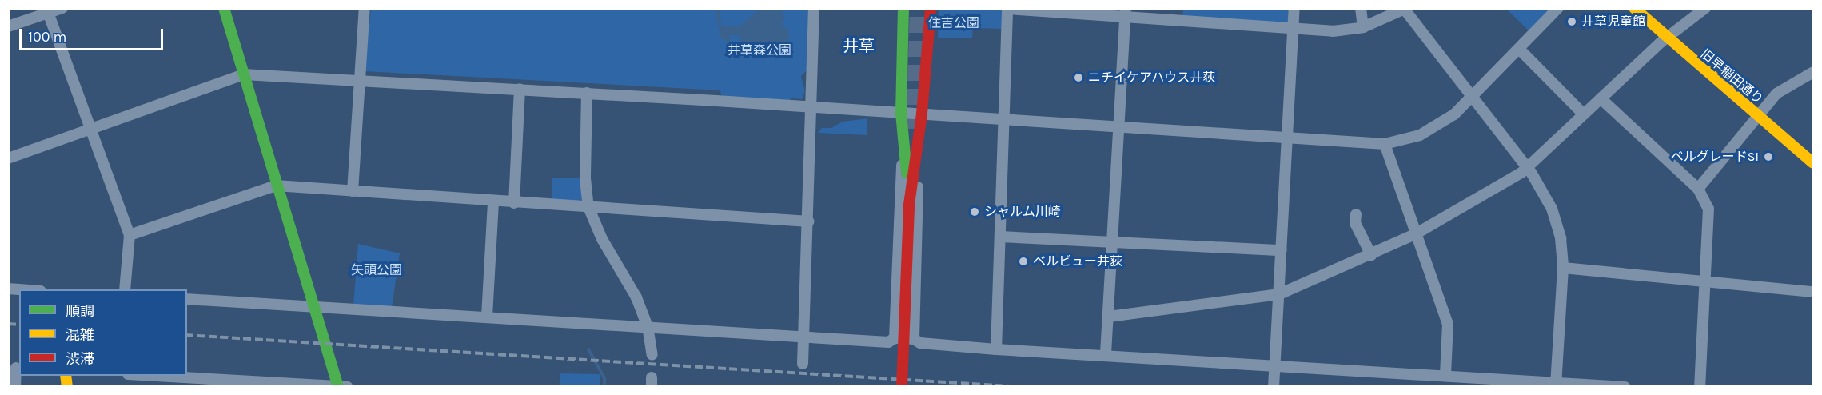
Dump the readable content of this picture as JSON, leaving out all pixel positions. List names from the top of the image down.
{
  "streets": {
    "main road": ["旧早稲田通り"]
  },
  "districts": ["井草"],
  "parks": ["住吉公園", "井草森公園", "矢頭公園"],
  "places": [
    "井草児童館",
    "ニチイケアハウス井荻",
    "ベルグレードSI",
    "シャルム川崎",
    "ベルビュー井荻"
  ],
  "legend": ["順調", "混雑", "渋滞"],
  "scale_bar": "100 m"
}
